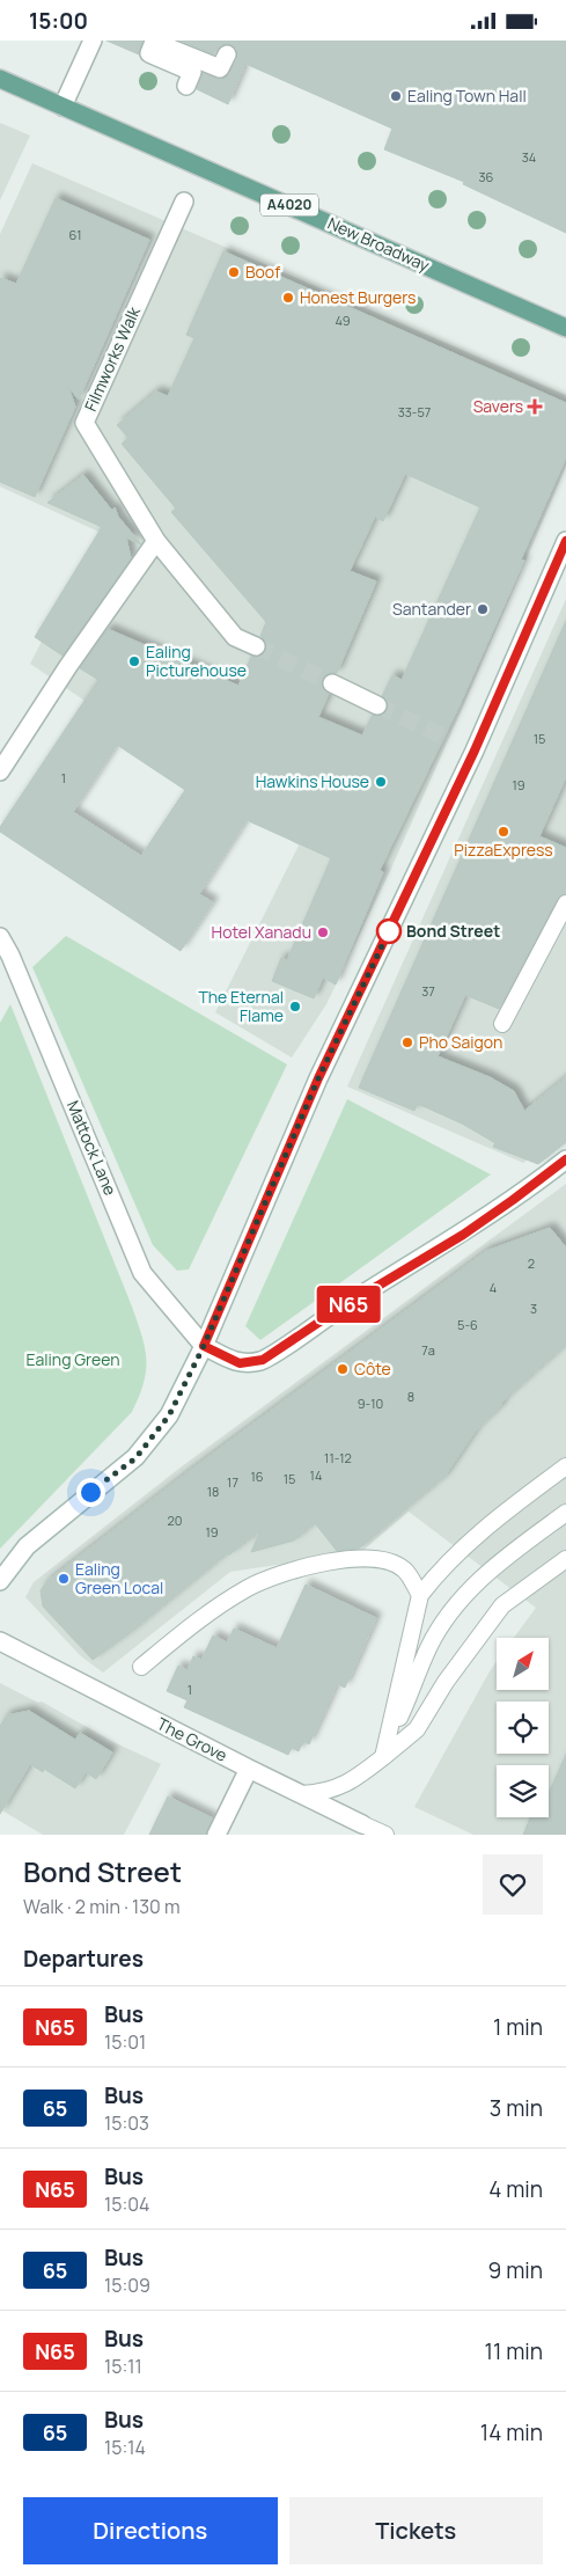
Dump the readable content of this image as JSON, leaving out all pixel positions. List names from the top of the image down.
{
  "streets": {
    "main road": ["A4020", "New Broadway"],
    "street": ["Filmworks Walk", "Mattock Lane", "The Grove"]
  },
  "parks": ["Ealing Green"],
  "places": {
    "other": [
      "Ealing Town Hall",
      "Boof",
      "Honest Burgers",
      "Santander",
      "Ealing Picturehouse",
      "Hawkins House",
      "PizzaExpress",
      "Bond Street",
      "Hotel Xanadu",
      "The Eternal Flame",
      "Pho Saigon",
      "Côte",
      "Ealing Green Local"
    ],
    "health": ["Savers"]
  },
  "lines": ["bus line N65"],
  "house_numbers": [
    "34",
    "36",
    "61",
    "49",
    "33-57",
    "15",
    "1",
    "19",
    "37",
    "2",
    "4",
    "3",
    "5-6",
    "7a",
    "8",
    "9-10",
    "11-12",
    "14",
    "16",
    "15",
    "17",
    "18",
    "20",
    "19",
    "1"
  ],
  "north": "top right",
  "page": {
    "status": "15:00",
    "on_map": "N65",
    "heading": [
      ["Bond Street", "Walk · 2 min · 130 m"],
      "Departures"
    ],
    "list": [
      {
        "mark": "N65",
        "name": "Bus",
        "note": "15:01",
        "value": "1 min"
      },
      {
        "mark": "65",
        "name": "Bus",
        "note": "15:03",
        "value": "3 min"
      },
      {
        "mark": "N65",
        "name": "Bus",
        "note": "15:04",
        "value": "4 min"
      },
      {
        "mark": "65",
        "name": "Bus",
        "note": "15:09",
        "value": "9 min"
      },
      {
        "mark": "N65",
        "name": "Bus",
        "note": "15:11",
        "value": "11 min"
      },
      {
        "mark": "65",
        "name": "Bus",
        "note": "15:14",
        "value": "14 min"
      }
    ],
    "buttons": ["Directions", "Tickets"]
  }
}
